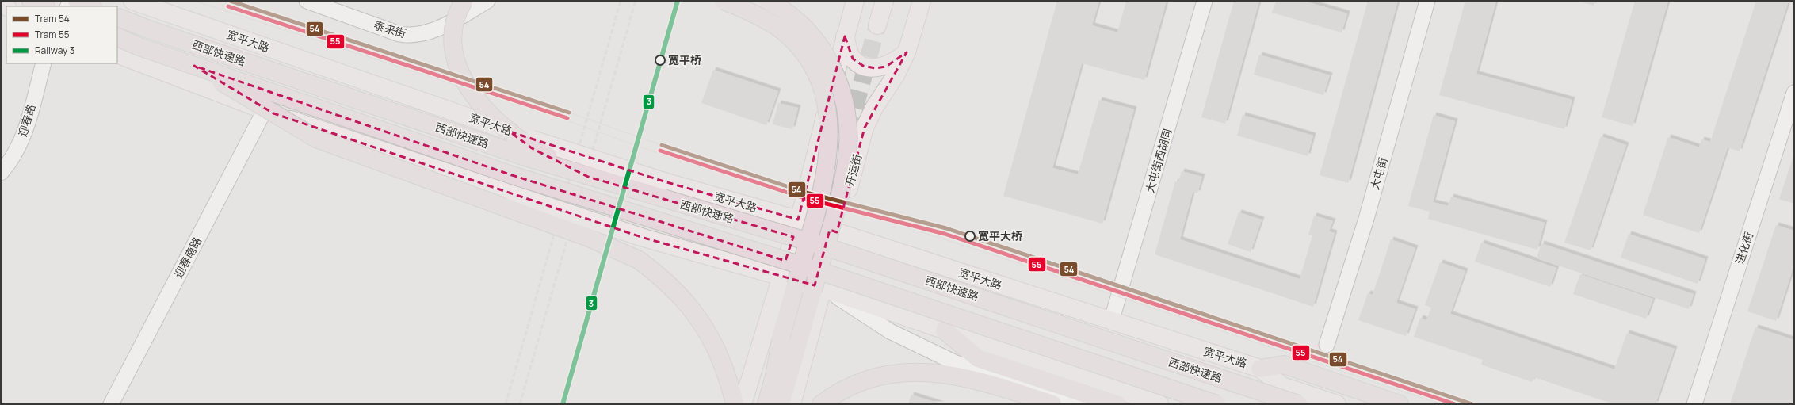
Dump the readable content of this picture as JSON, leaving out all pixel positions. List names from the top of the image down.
{
  "streets": {
    "highway": ["西部快速路"],
    "main road": ["宽平大路", "开运街"],
    "street": [
      "泰来街",
      "迎春路",
      "大屯街西胡同",
      "大屯街",
      "进化街",
      "迎春南路"
    ]
  },
  "crossings": [
    ["宽平大路", "大屯街西胡同"],
    ["宽平大路", "开运街"]
  ],
  "places": ["宽平桥", "宽平大桥"],
  "lines": ["tram line 54", "rail line 3", "tram line 55"],
  "legend": ["Tram 54", "Tram 55", "Railway 3"]
}
